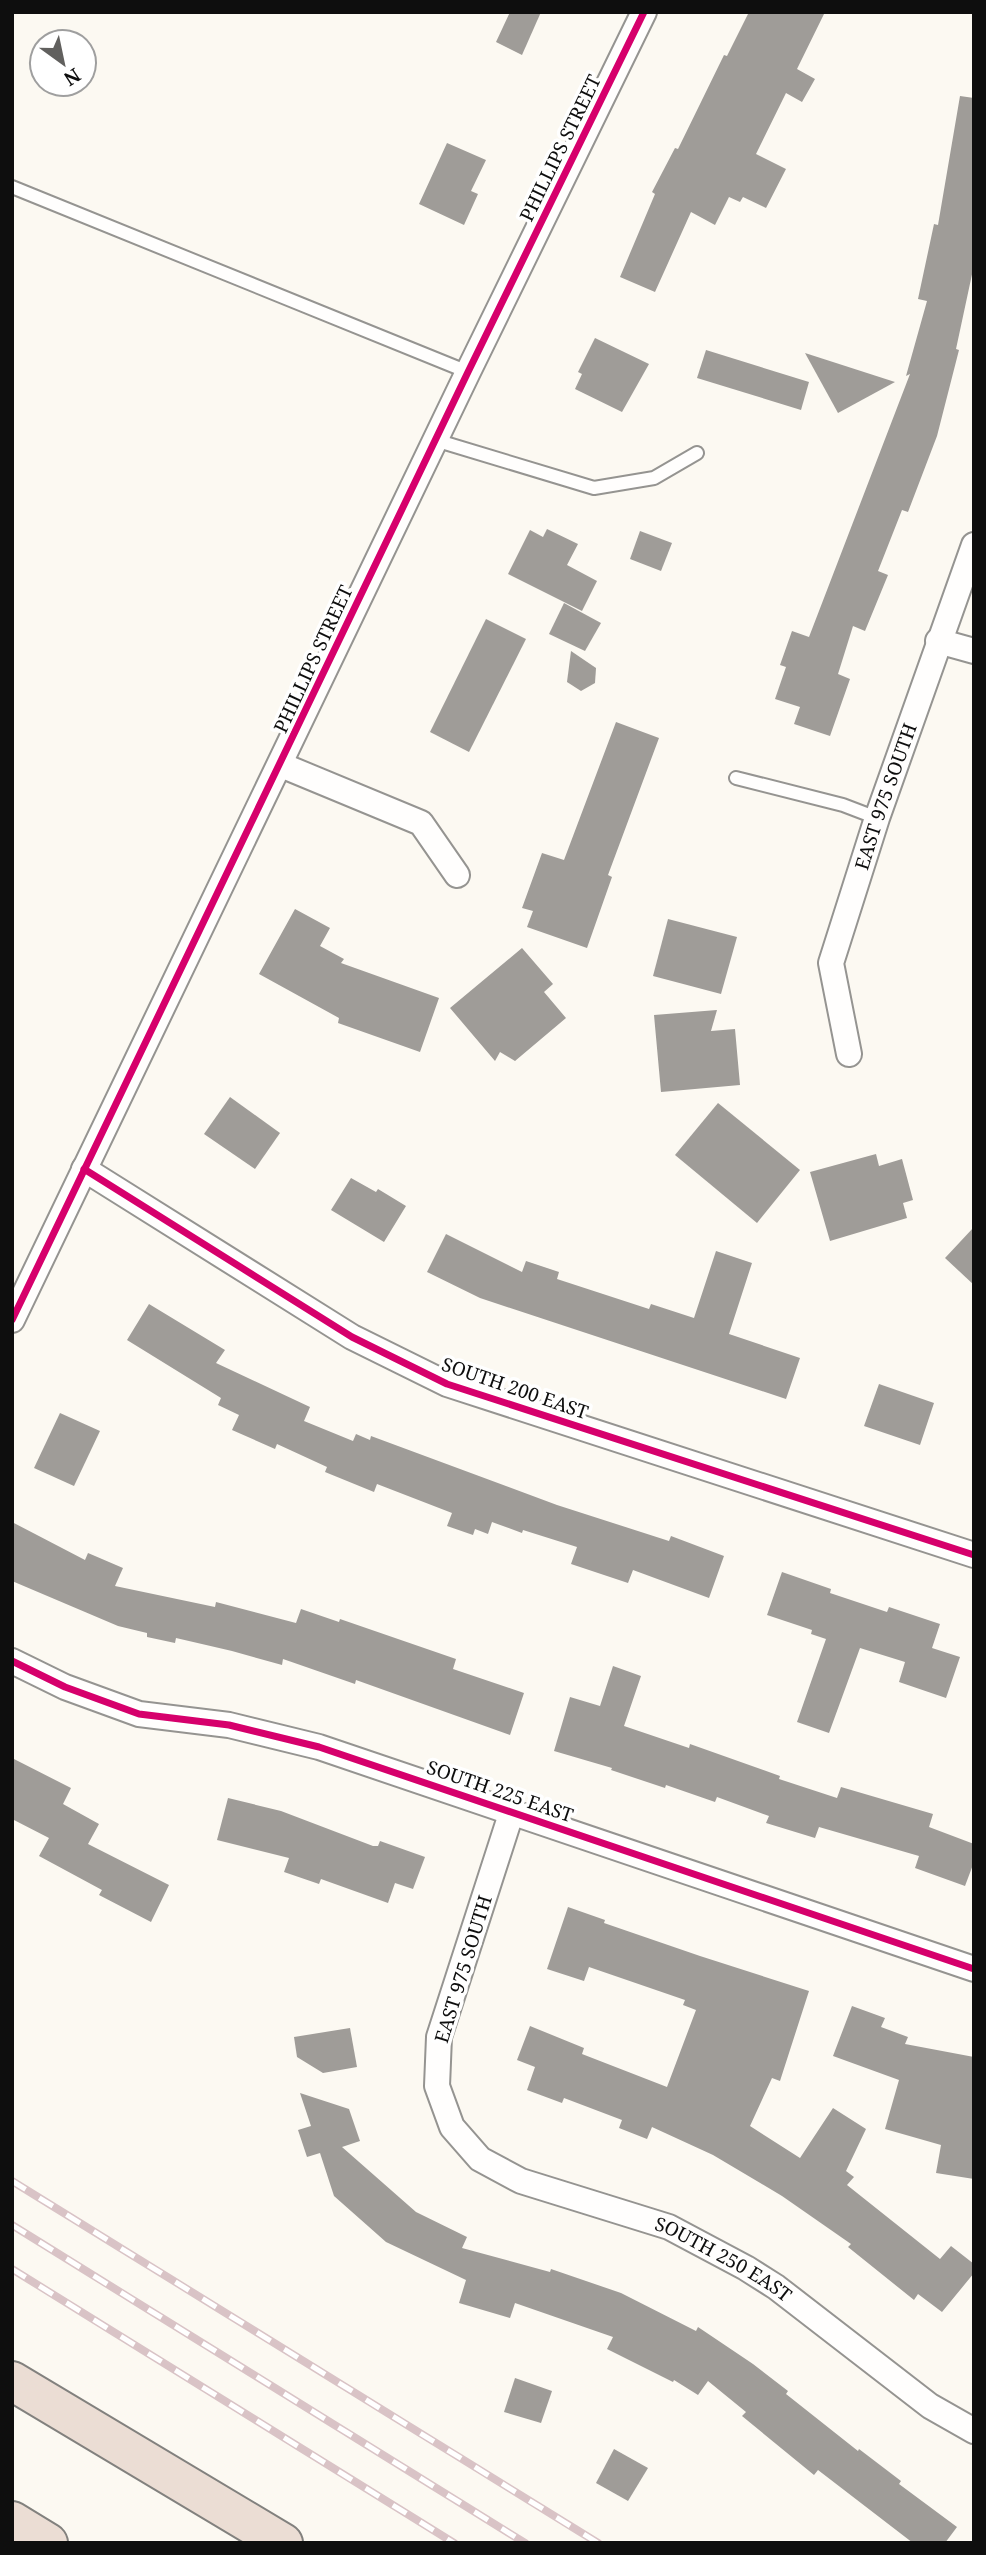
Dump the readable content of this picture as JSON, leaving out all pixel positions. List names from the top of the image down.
{
  "streets": {
    "street": [
      "PHILLIPS STREET",
      "EAST 975 SOUTH",
      "SOUTH 200 EAST",
      "SOUTH 225 EAST",
      "SOUTH 250 EAST"
    ]
  },
  "crossings": [
    ["PHILLIPS STREET", "SOUTH 200 EAST"],
    ["EAST 975 SOUTH", "SOUTH 225 EAST"],
    ["EAST 975 SOUTH", "SOUTH 250 EAST"]
  ],
  "north": "bottom right"
}
